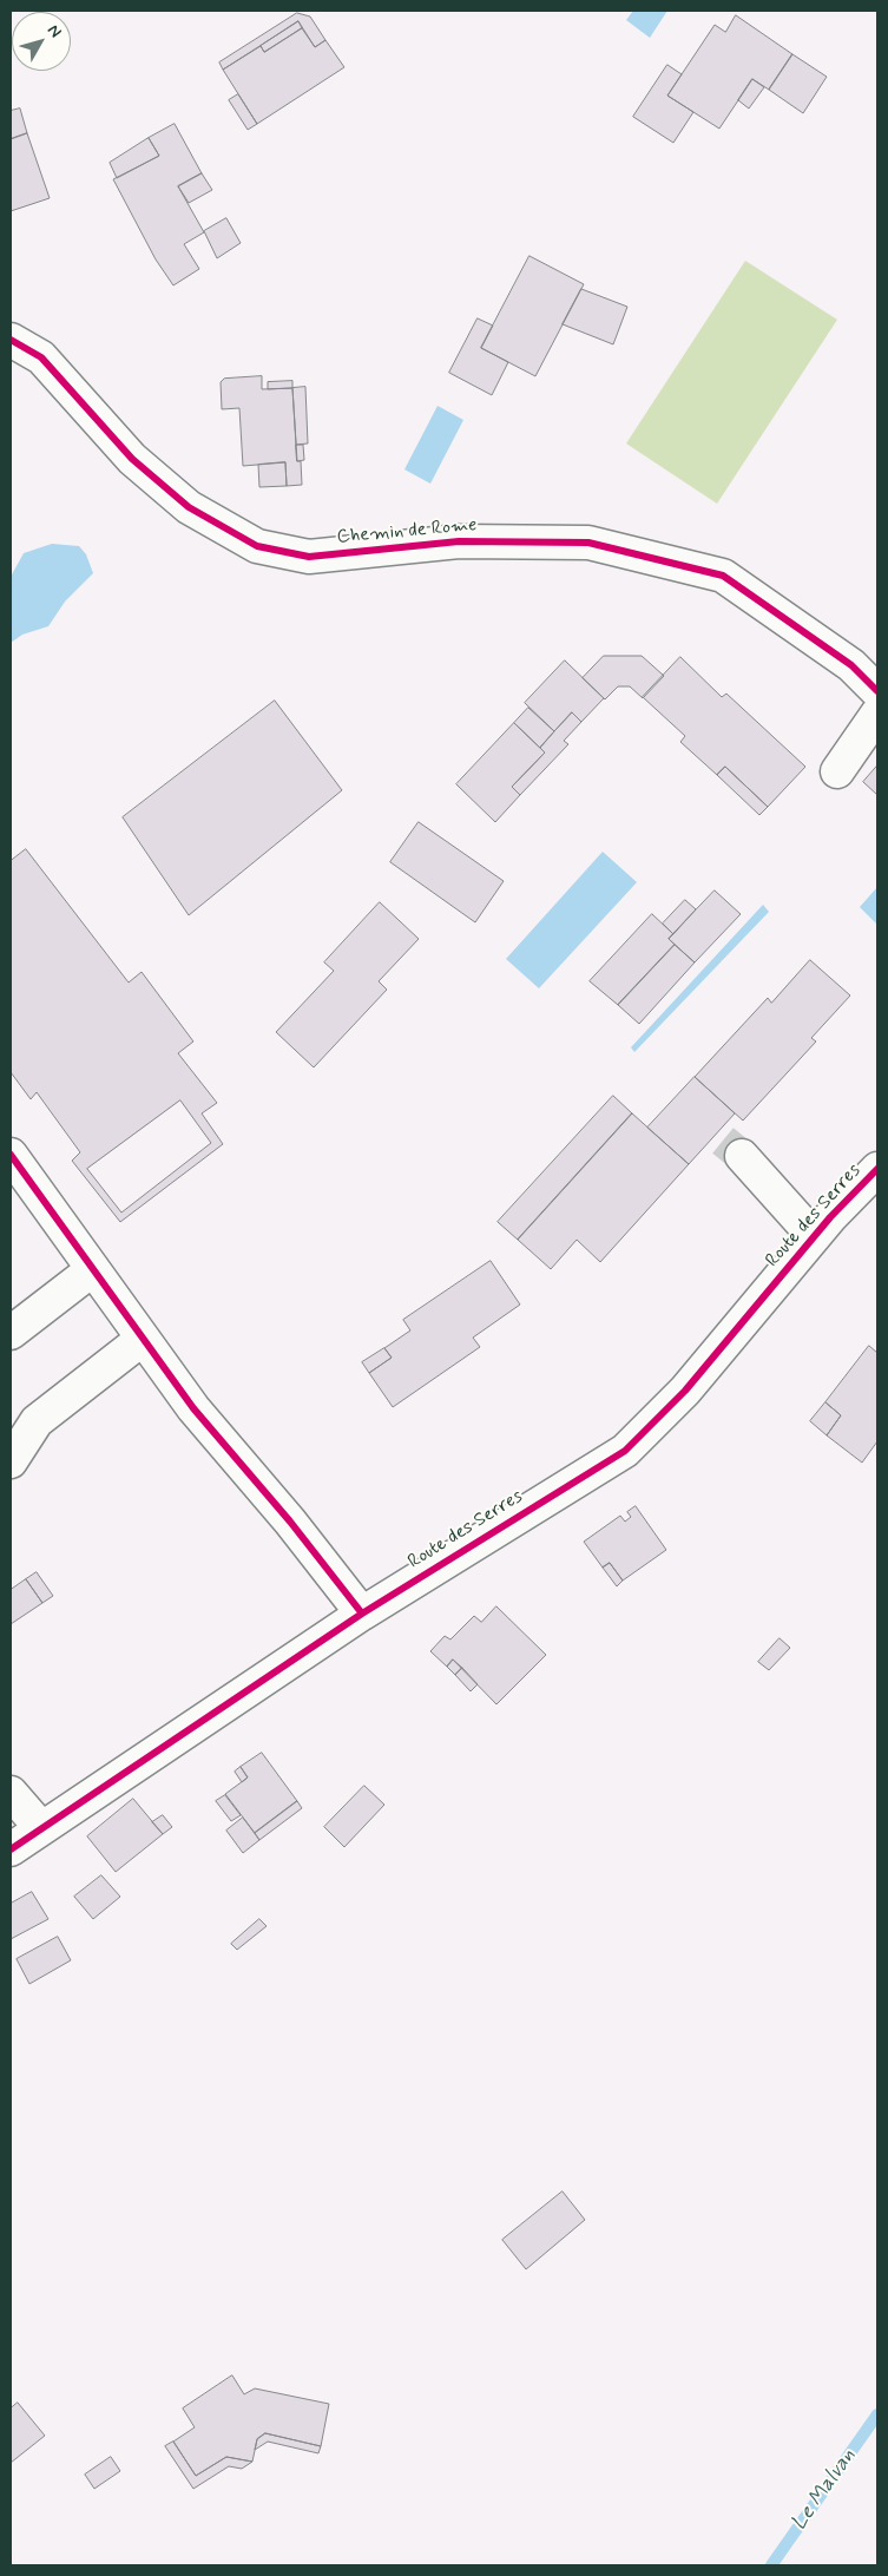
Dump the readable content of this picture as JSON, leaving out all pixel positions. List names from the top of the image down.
{
  "streets": {
    "street": ["Chemin de Rome", "Route des Serres"]
  },
  "water": ["Le Malvan"],
  "north": "top right"
}
